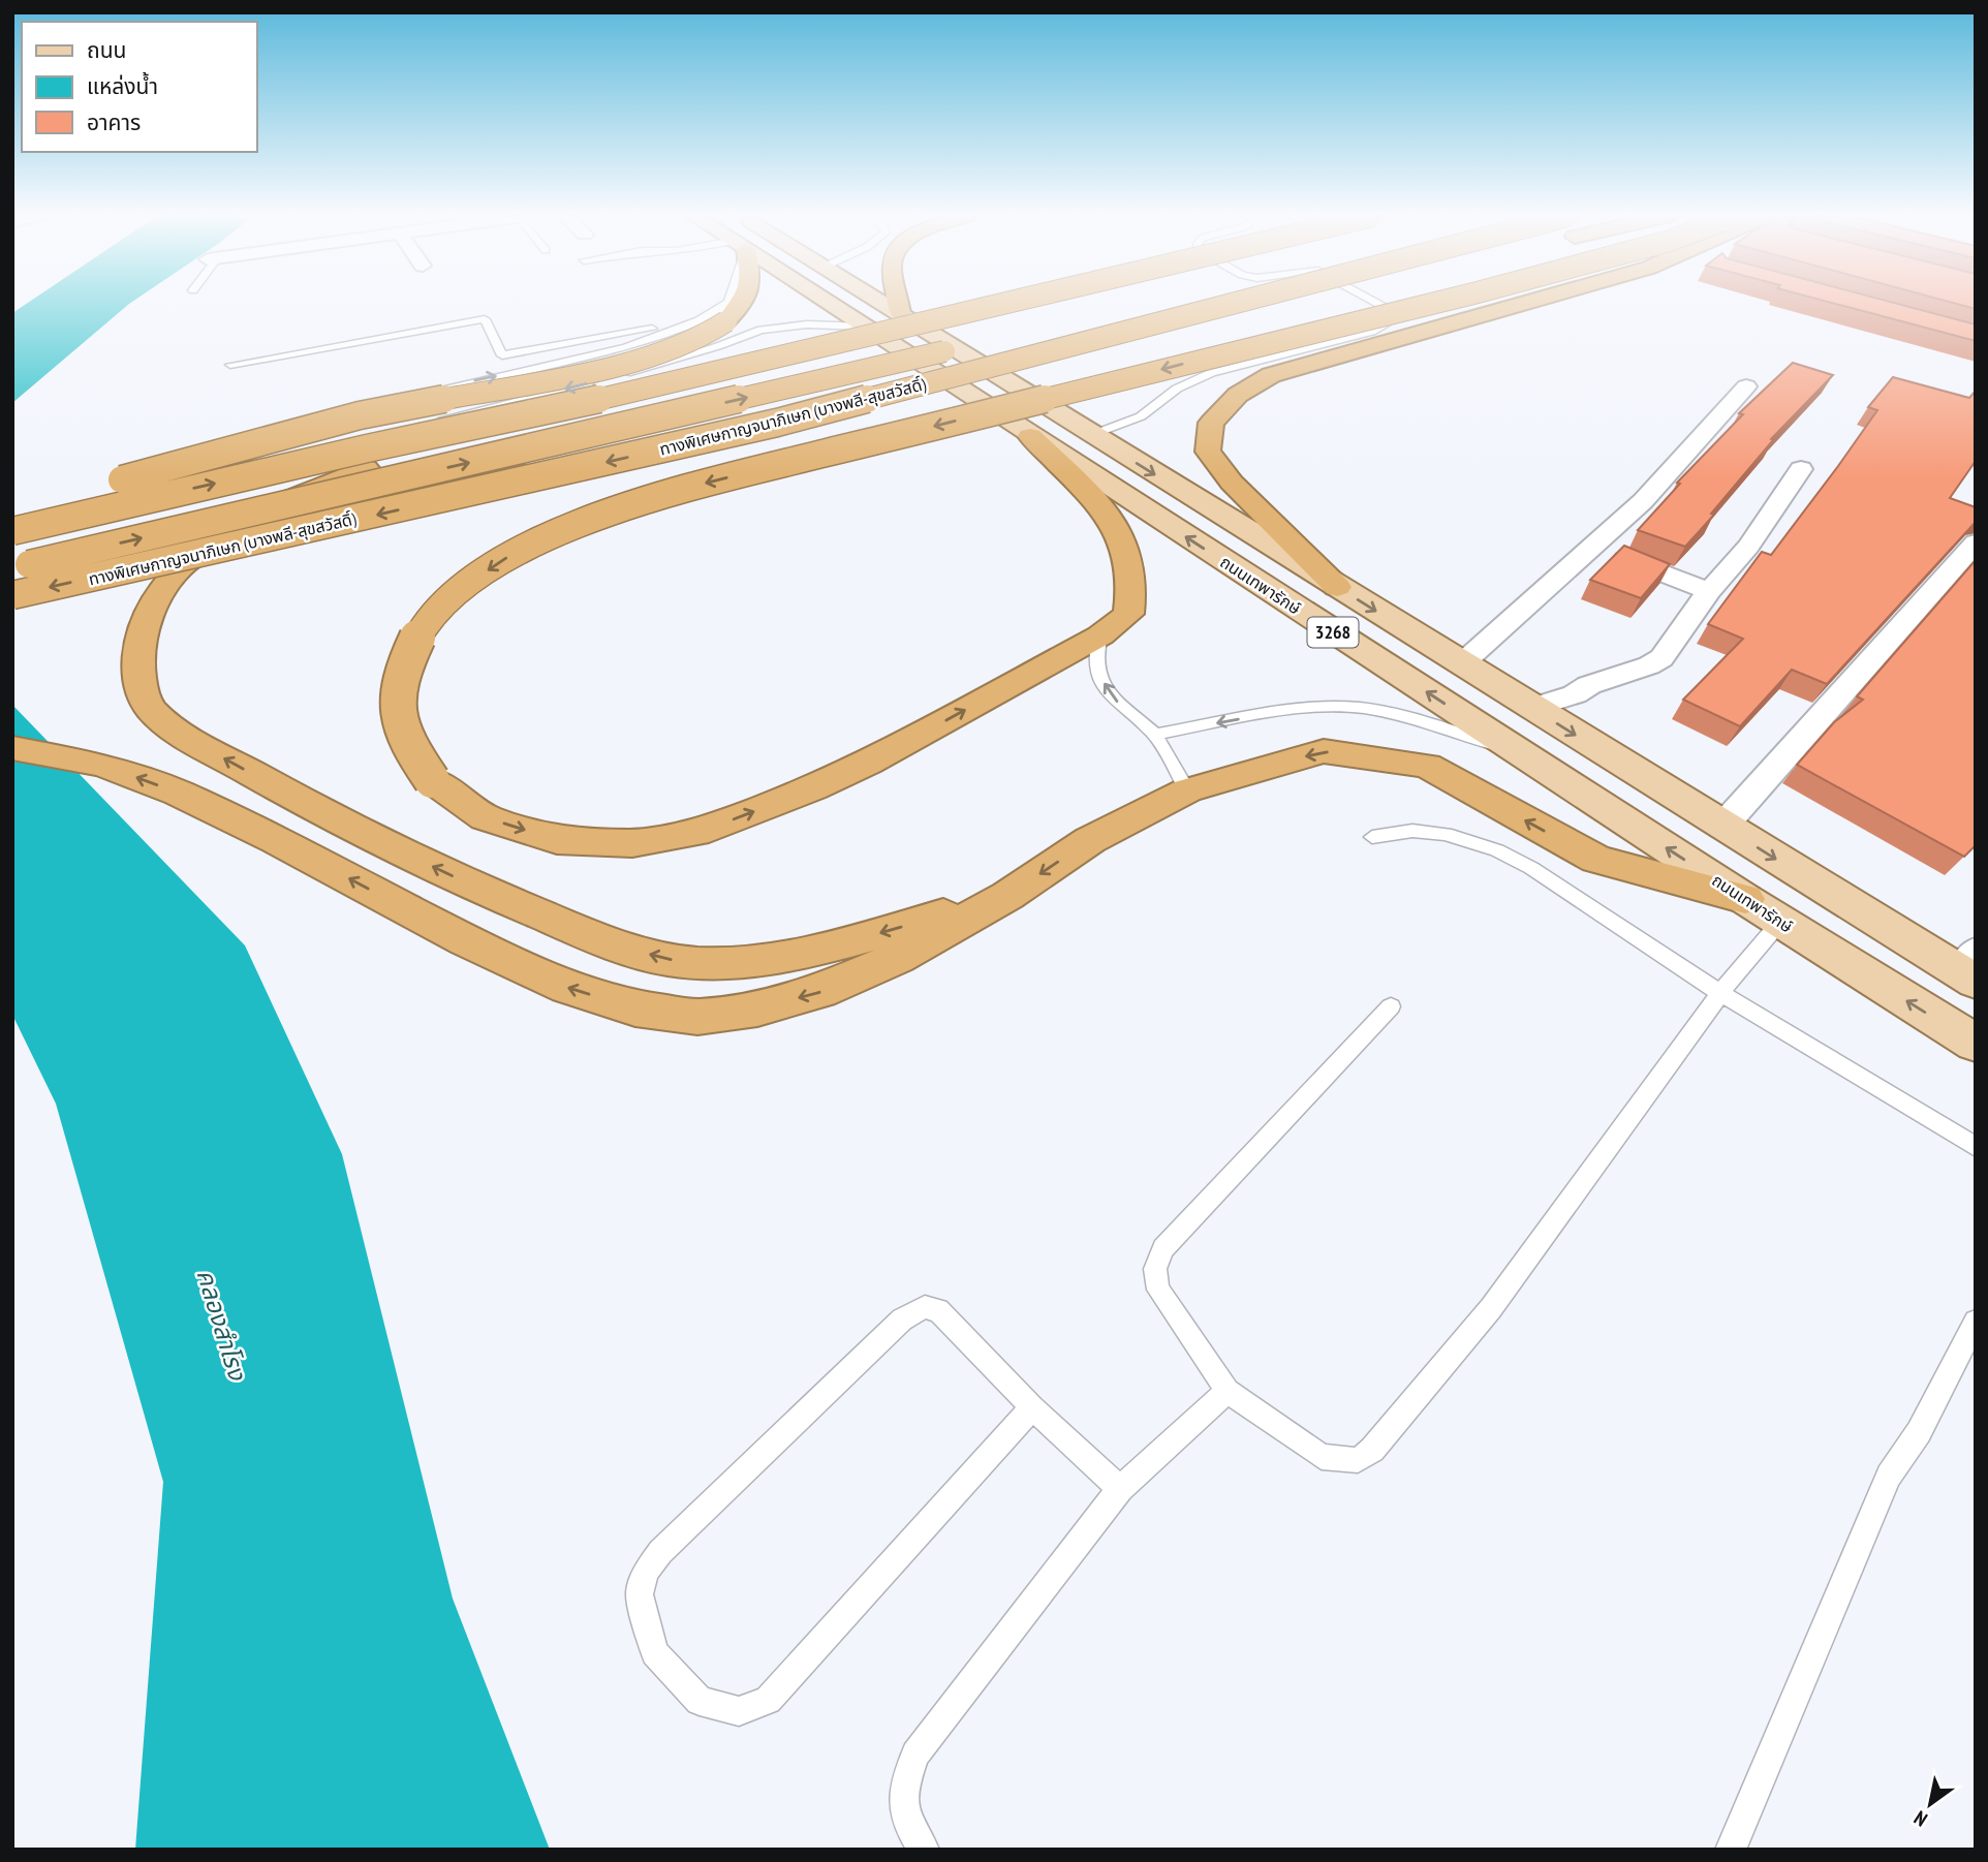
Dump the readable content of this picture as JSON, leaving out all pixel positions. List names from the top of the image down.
{
  "streets": {
    "highway": ["ทางพิเศษกาญจนาภิเษก (บางพลี-สุขสวัสดิ์)"],
    "main road": ["ถนนเทพารักษ์", "3268"]
  },
  "water": ["คลองสำโรง"],
  "legend": ["ถนน", "แหล่งน้ำ", "อาคาร"],
  "north": "bottom left"
}
